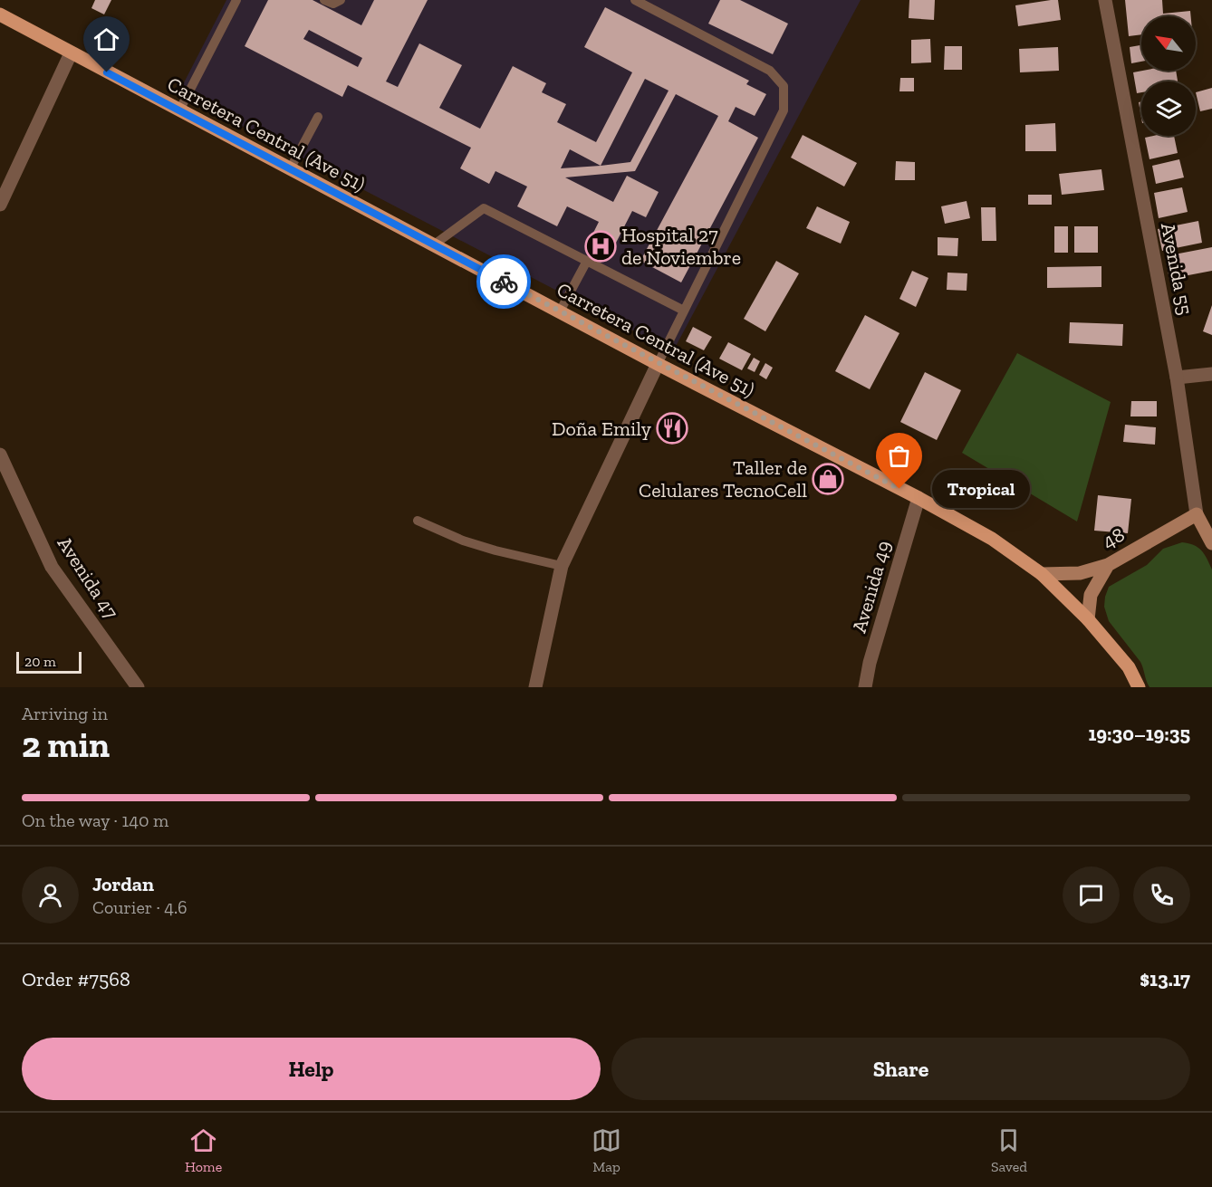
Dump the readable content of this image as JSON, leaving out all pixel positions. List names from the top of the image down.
{
  "streets": {
    "main road": ["Carretera Central (Ave 51)", "Avenida 55", "48"],
    "street": ["Avenida 47", "Avenida 49"]
  },
  "crossings": [
    ["Carretera Central (Ave 51)", "48"],
    ["Carretera Central (Ave 51)", "Avenida 49"],
    ["Avenida 55", "48"]
  ],
  "places": {
    "hospital": ["Hospital 27 de Noviembre"],
    "restaurant": ["Doña Emily"],
    "shop": ["Taller de Celulares TecnoCell"],
    "other": ["Tropical"]
  },
  "scale_bar": "20 m",
  "north": "top left",
  "page": {
    "bubble": "Tropical",
    "scale": "20 m",
    "heading": ["2 min", "Arriving in", "19:30–19:35"],
    "panel": [
      "Jordan",
      "Courier · 4.6",
      "Order #7568",
      "$13.17"
    ],
    "bar": "On the way · 140 m",
    "buttons": ["Help", "Share"],
    "tabs": ["Home", "Map", "Saved"]
  }
}
